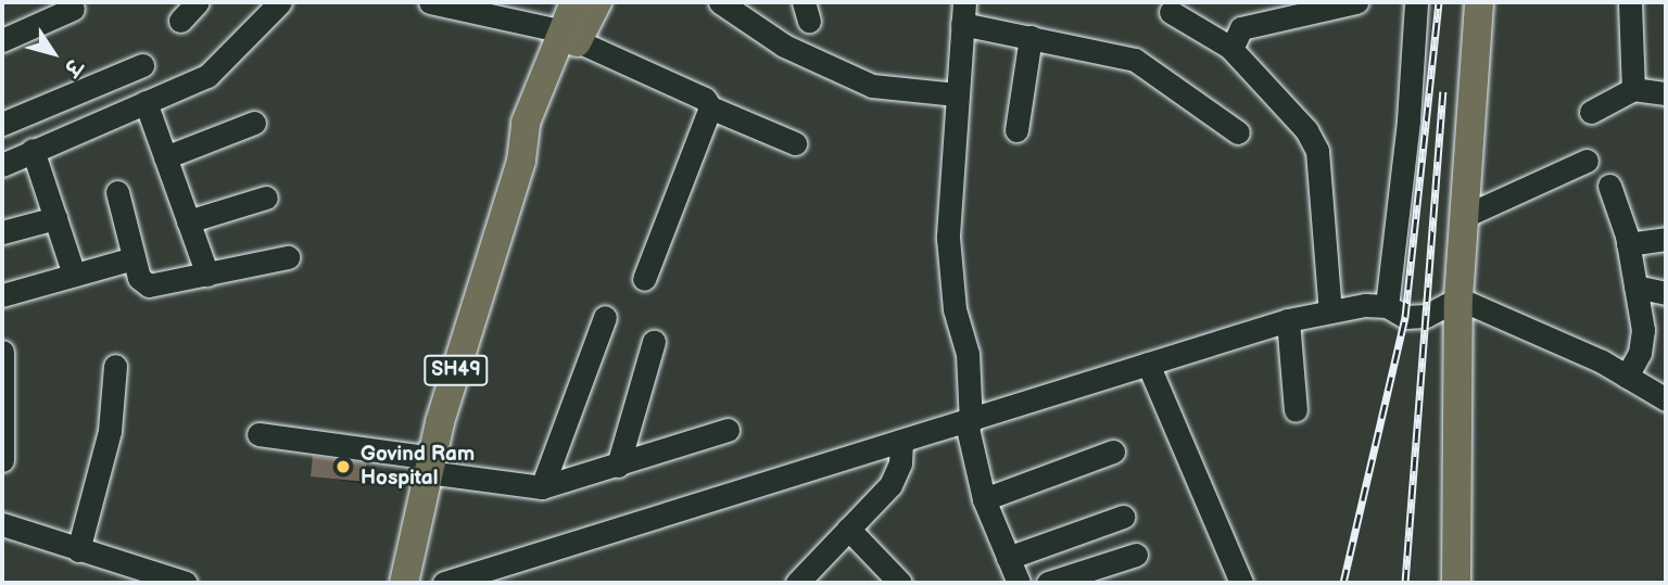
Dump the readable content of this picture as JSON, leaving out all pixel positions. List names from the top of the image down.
{
  "streets": {
    "main road": ["SH49"]
  },
  "places": ["Govind Ram Hospital"],
  "north": "bottom right"
}
